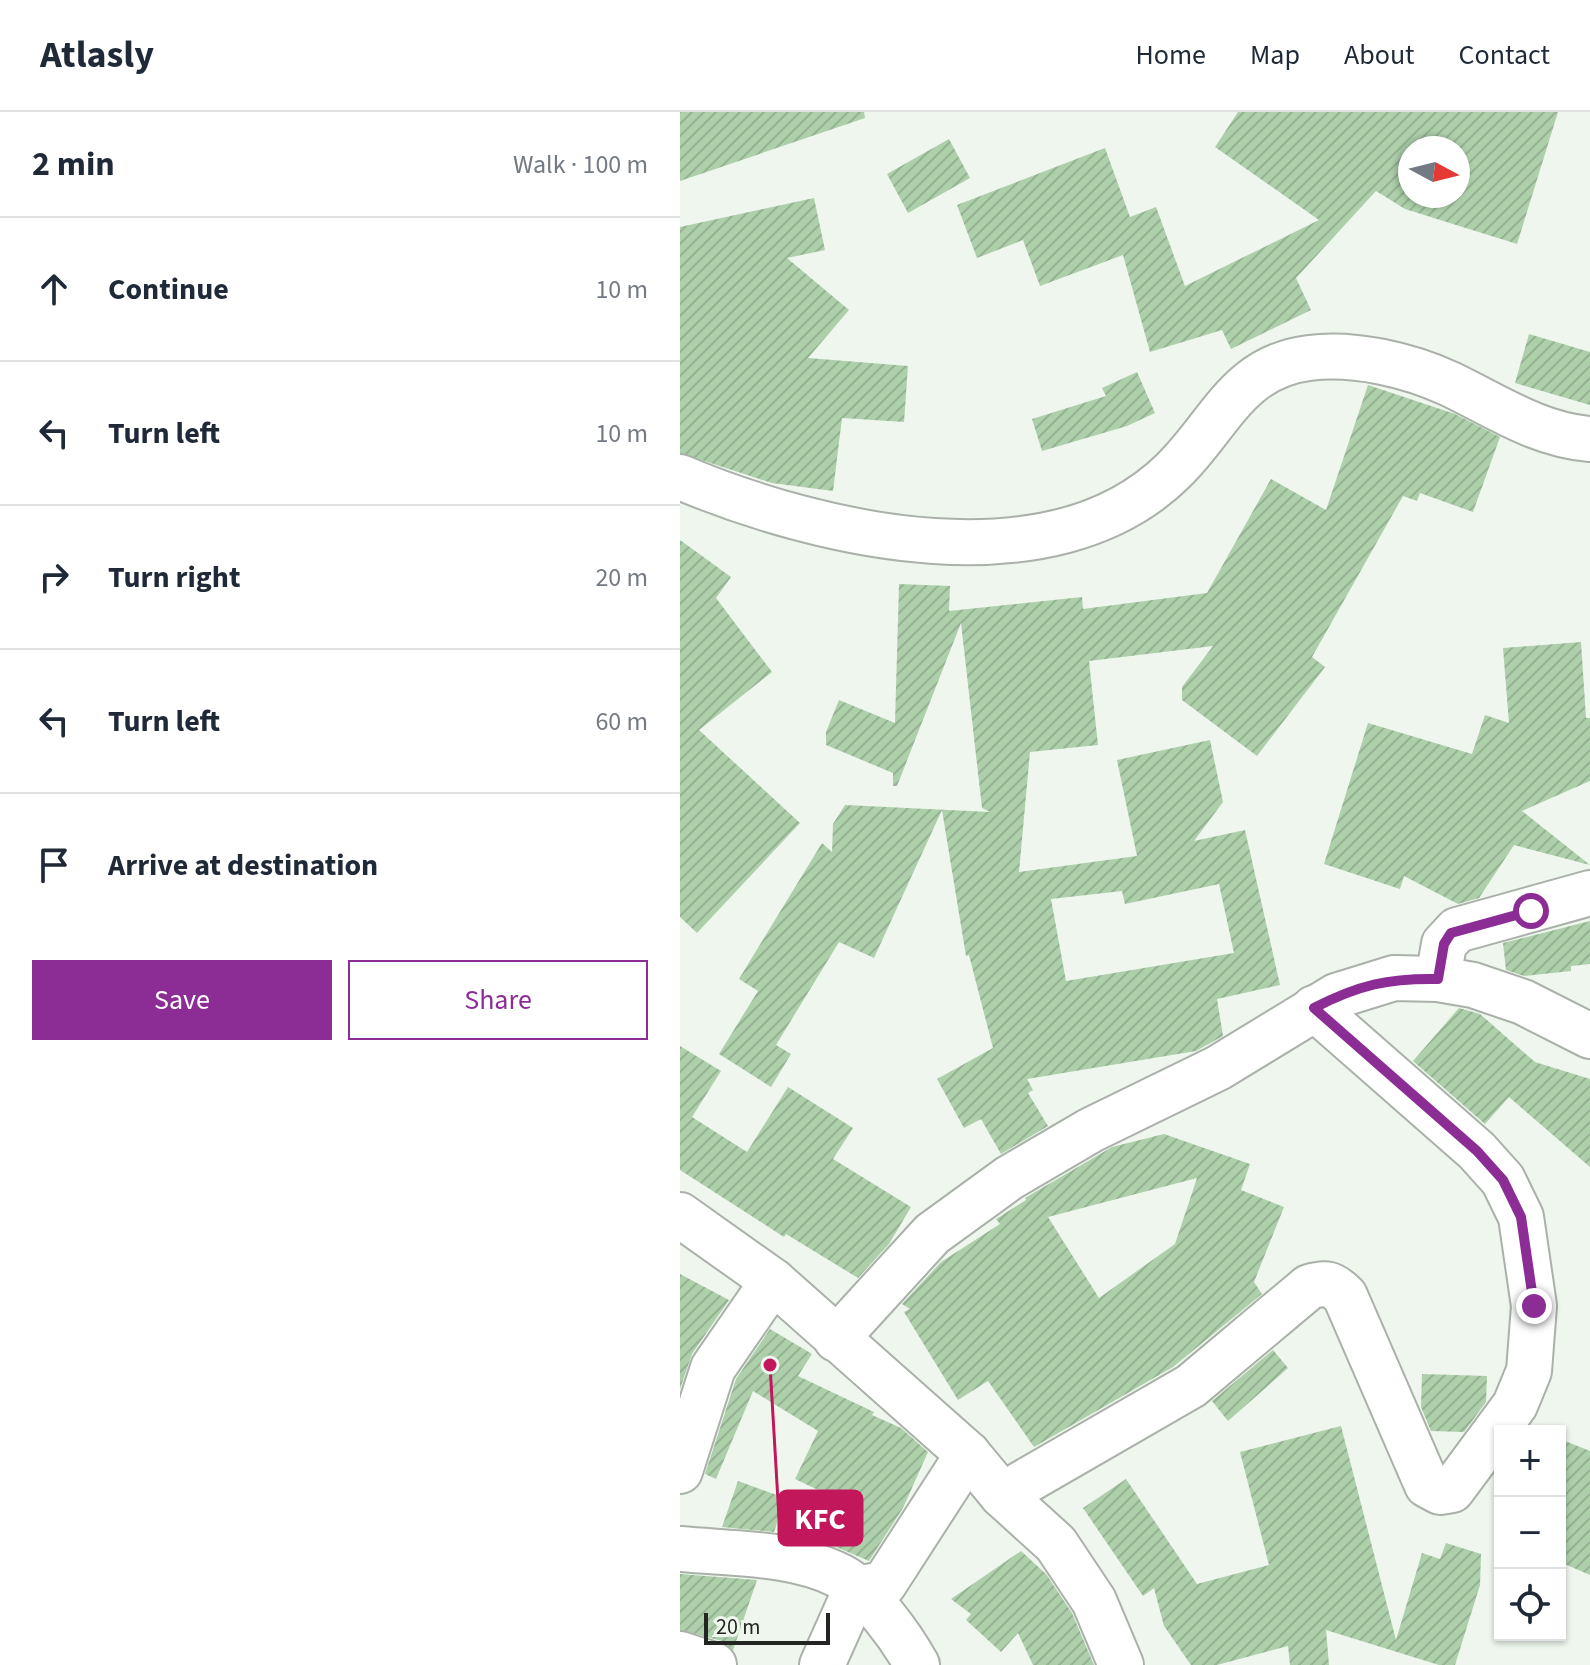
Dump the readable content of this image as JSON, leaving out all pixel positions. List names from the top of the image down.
{
  "places": ["KFC"],
  "scale_bar": "20 m",
  "north": "right",
  "page": {
    "header": "Atlasly",
    "nav": [
      "Home",
      "Map",
      "About",
      "Contact"
    ],
    "heading": ["2 min", "Walk · 100 m"],
    "list": [
      ["Continue", "10 m"],
      ["Turn left", "10 m"],
      ["Turn right", "20 m"],
      ["Turn left", "60 m"],
      "Arrive at destination"
    ],
    "buttons": ["Save", "Share"],
    "map_buttons": ["+", "−"],
    "scale": "20 m"
  }
}
